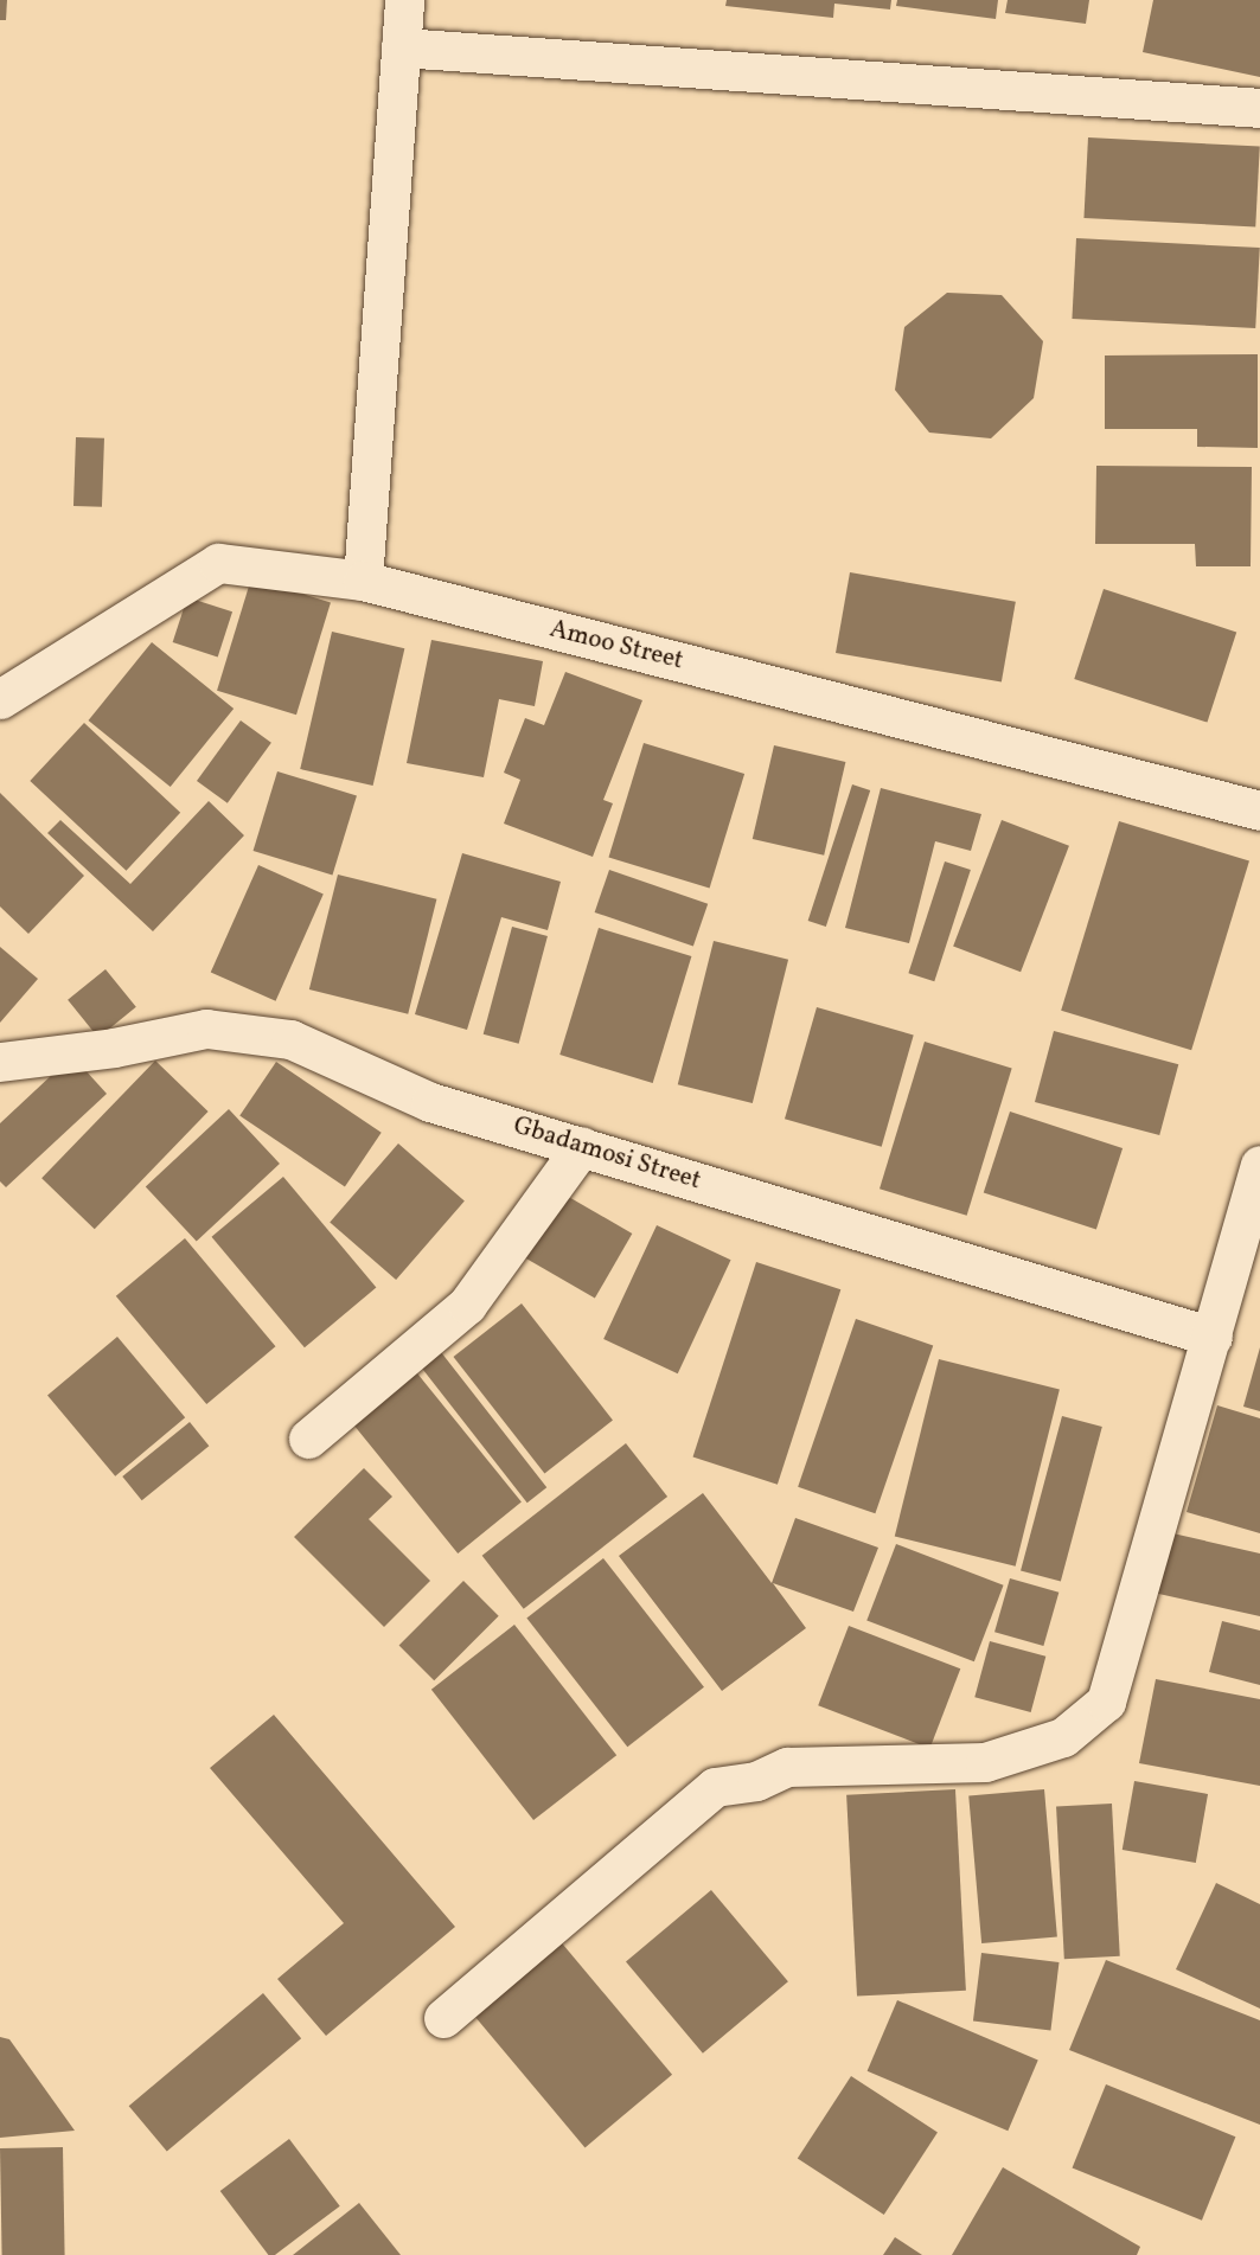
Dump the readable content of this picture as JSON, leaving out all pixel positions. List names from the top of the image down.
{
  "streets": {
    "street": ["Amoo Street", "Gbadamosi Street"]
  }
}
